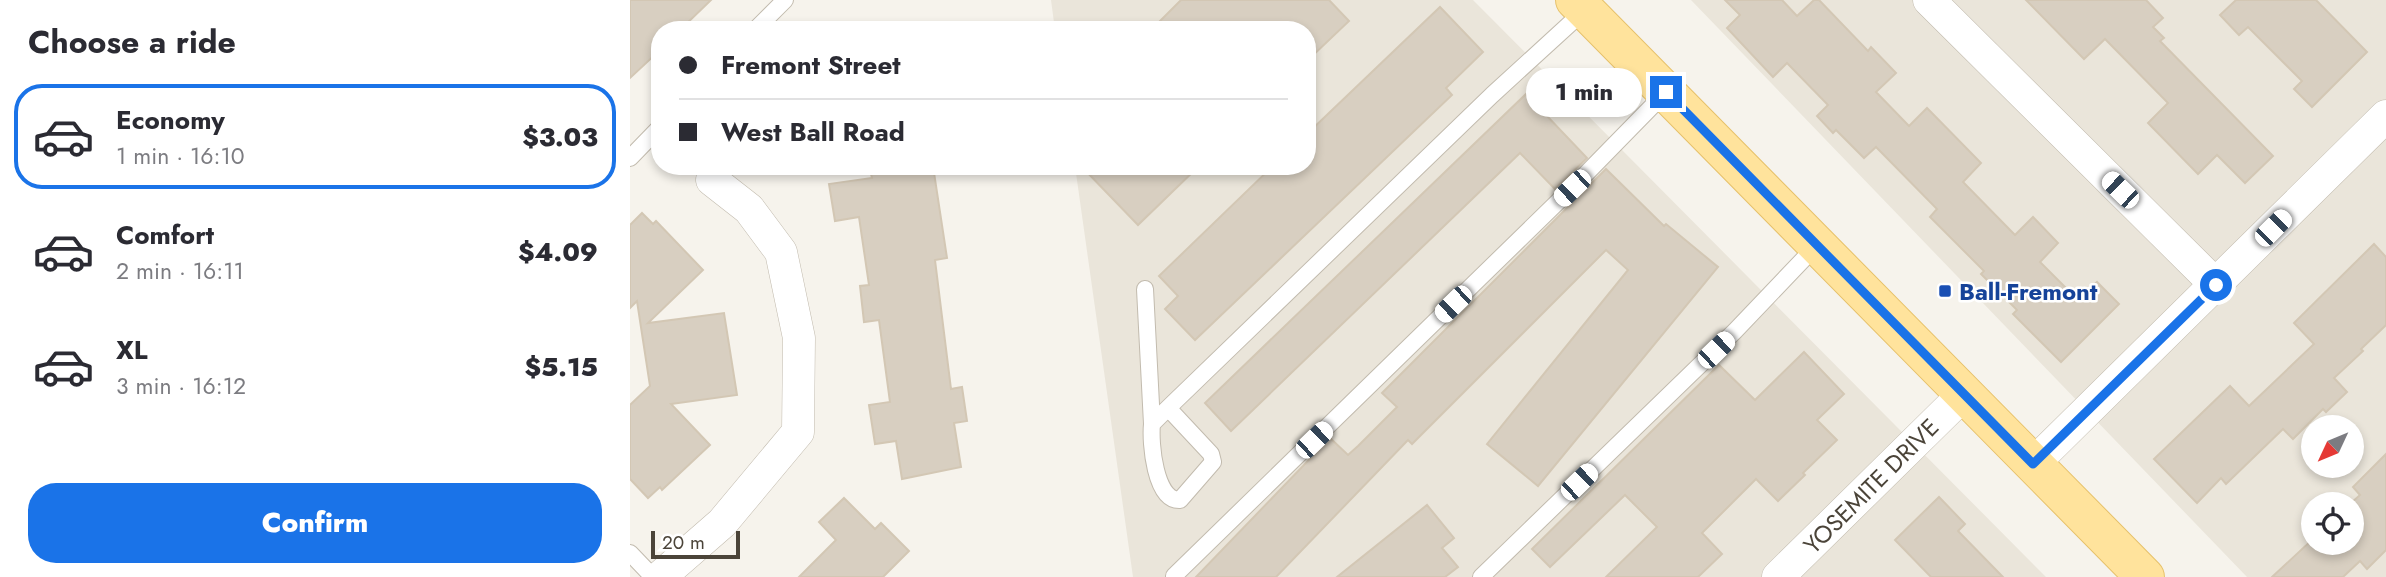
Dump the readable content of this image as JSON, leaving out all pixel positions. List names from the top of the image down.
{
  "streets": {
    "street": ["YOSEMITE DRIVE"]
  },
  "places": {
    "transit": ["Ball-Fremont"]
  },
  "scale_bar": "20 m",
  "north": "bottom left",
  "page": {
    "heading": "Choose a ride",
    "banner": ["Fremont Street", "West Ball Road"],
    "bubble": "1 min",
    "list": [
      {
        "name": "Economy",
        "note": "1 min · 16:10",
        "value": "$3.03"
      },
      {
        "name": "Comfort",
        "note": "2 min · 16:11",
        "value": "$4.09"
      },
      {
        "name": "XL",
        "note": "3 min · 16:12",
        "value": "$5.15"
      }
    ],
    "buttons": "Confirm",
    "scale": "20 m"
  }
}
